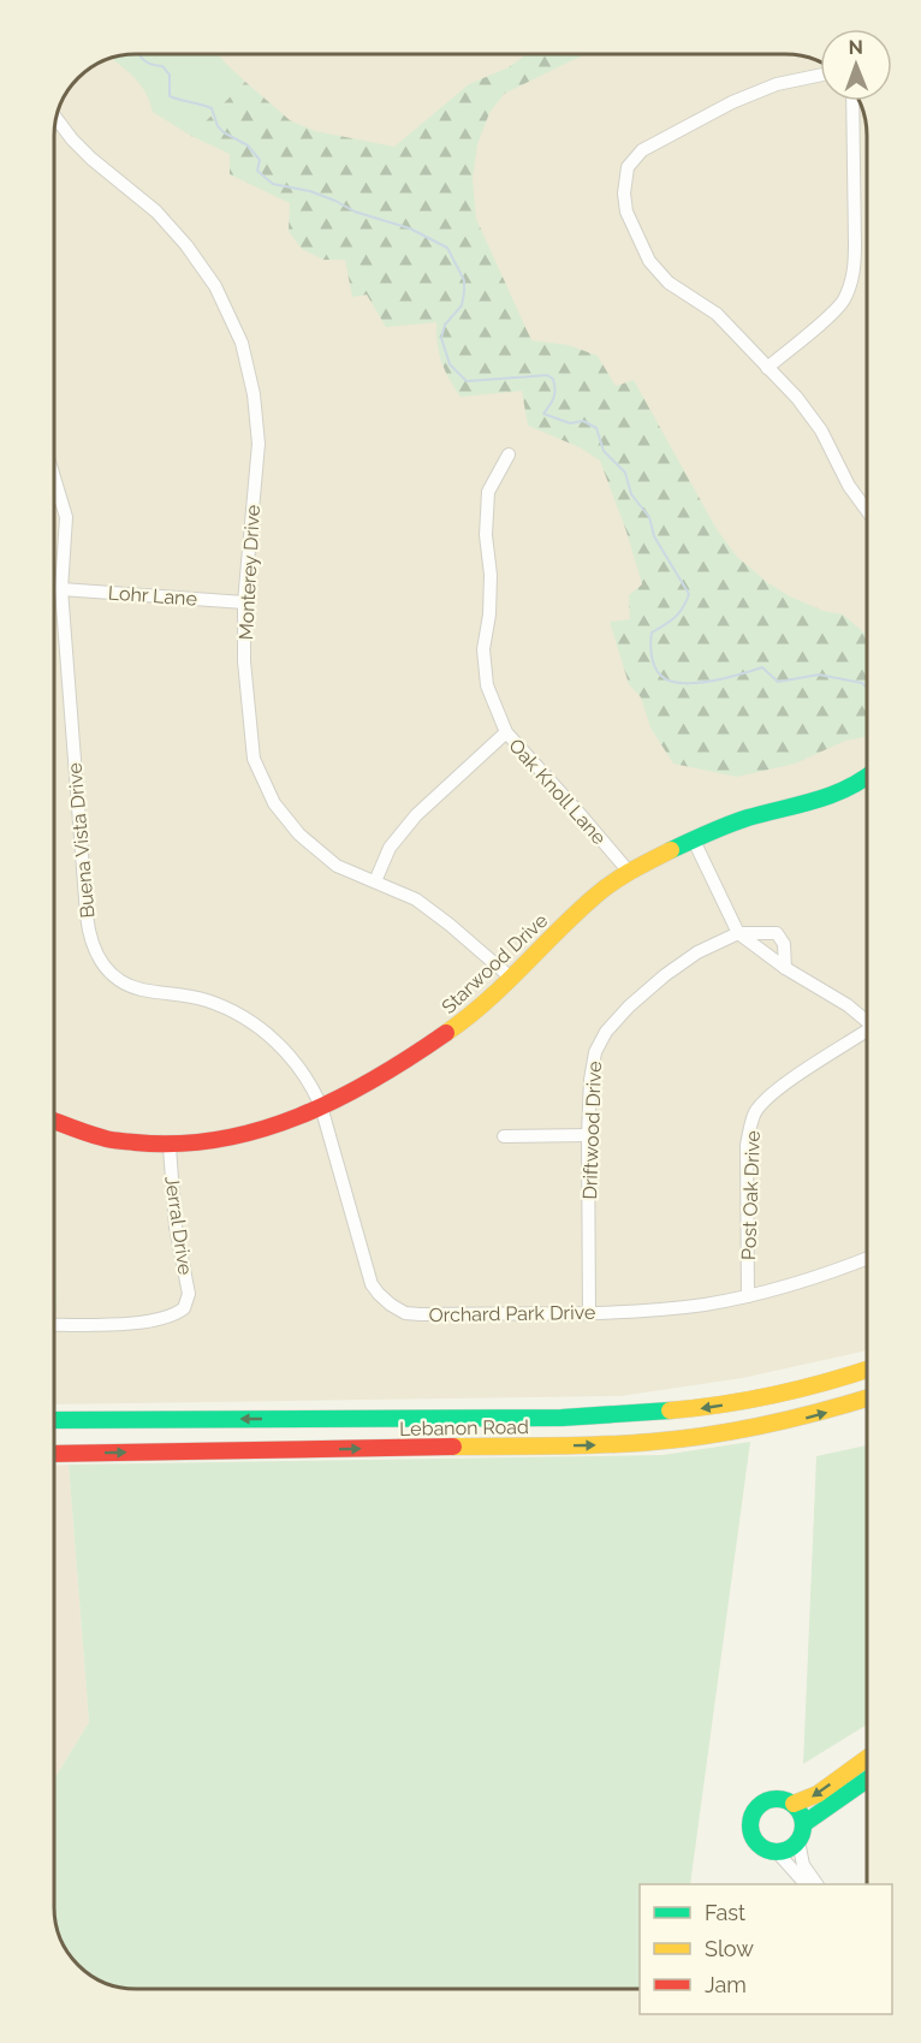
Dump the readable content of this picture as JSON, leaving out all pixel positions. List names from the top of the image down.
{
  "streets": {
    "main road": ["Starwood Drive", "Lebanon Road"],
    "street": [
      "Monterey Drive",
      "Lohr Lane",
      "Oak Knoll Lane",
      "Buena Vista Drive",
      "Driftwood Drive",
      "Post Oak Drive",
      "Jerral Drive",
      "Orchard Park Drive"
    ]
  },
  "crossings": [
    ["Monterey Drive", "Lohr Lane"],
    ["Monterey Drive", "Starwood Drive"],
    ["Lohr Lane", "Buena Vista Drive"],
    ["Oak Knoll Lane", "Starwood Drive"],
    ["Buena Vista Drive", "Orchard Park Drive"],
    ["Starwood Drive", "Jerral Drive"],
    ["Starwood Drive", "Orchard Park Drive"],
    ["Driftwood Drive", "Orchard Park Drive"],
    ["Post Oak Drive", "Orchard Park Drive"]
  ],
  "legend": ["Fast", "Slow", "Jam"],
  "north": "top"
}
